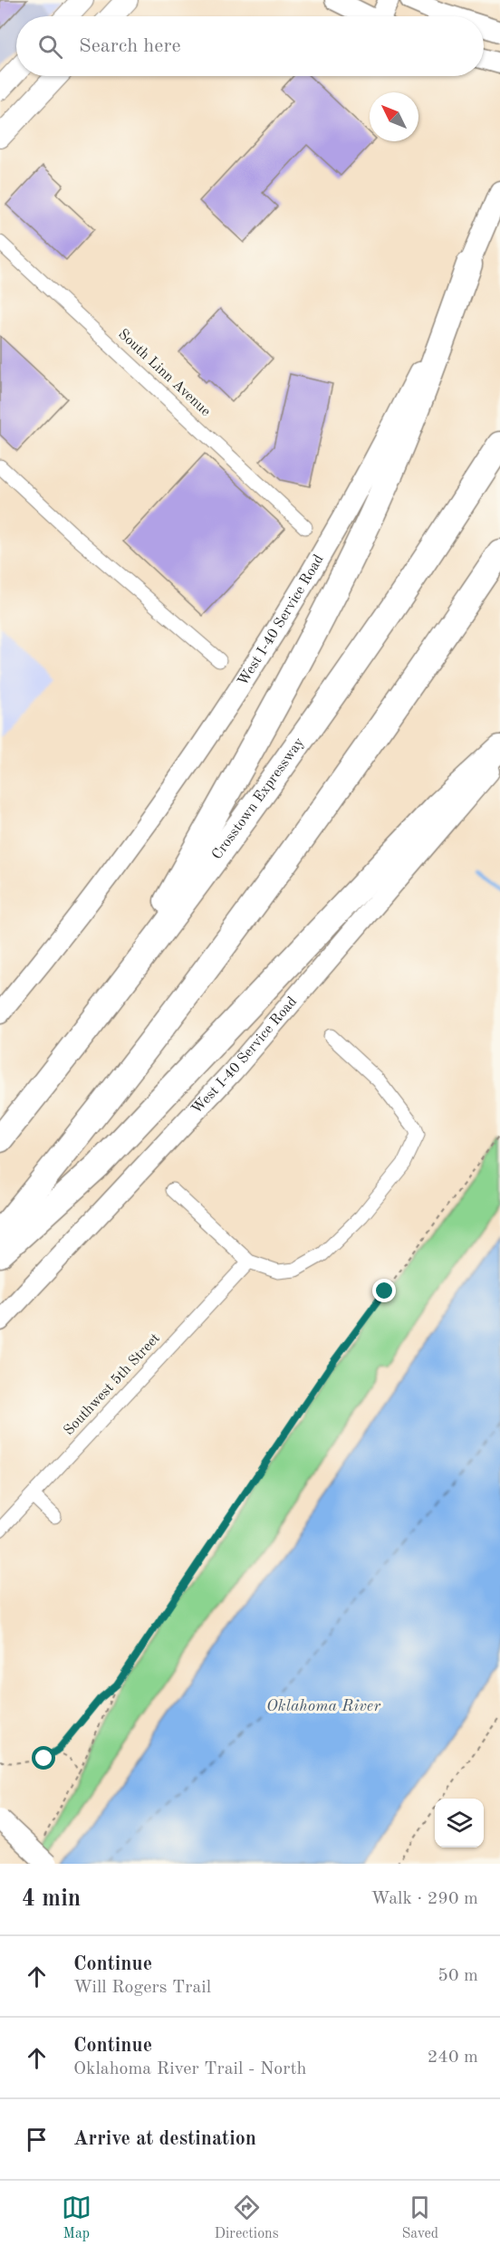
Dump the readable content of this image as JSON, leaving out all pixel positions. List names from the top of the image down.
{
  "streets": {
    "highway": ["Crosstown Expressway"],
    "main road": ["West I-40 Service Road"],
    "street": ["South Linn Avenue", "Southwest 5th Street"]
  },
  "water": ["Oklahoma River"],
  "north": "top left",
  "page": {
    "search": "Search here",
    "heading": ["4 min", "Walk · 290 m"],
    "list": [
      ["Continue", "Will Rogers Trail", "50 m"],
      ["Continue", "Oklahoma River Trail - North", "240 m"],
      "Arrive at destination"
    ],
    "nav": ["Map", "Directions", "Saved"]
  }
}
